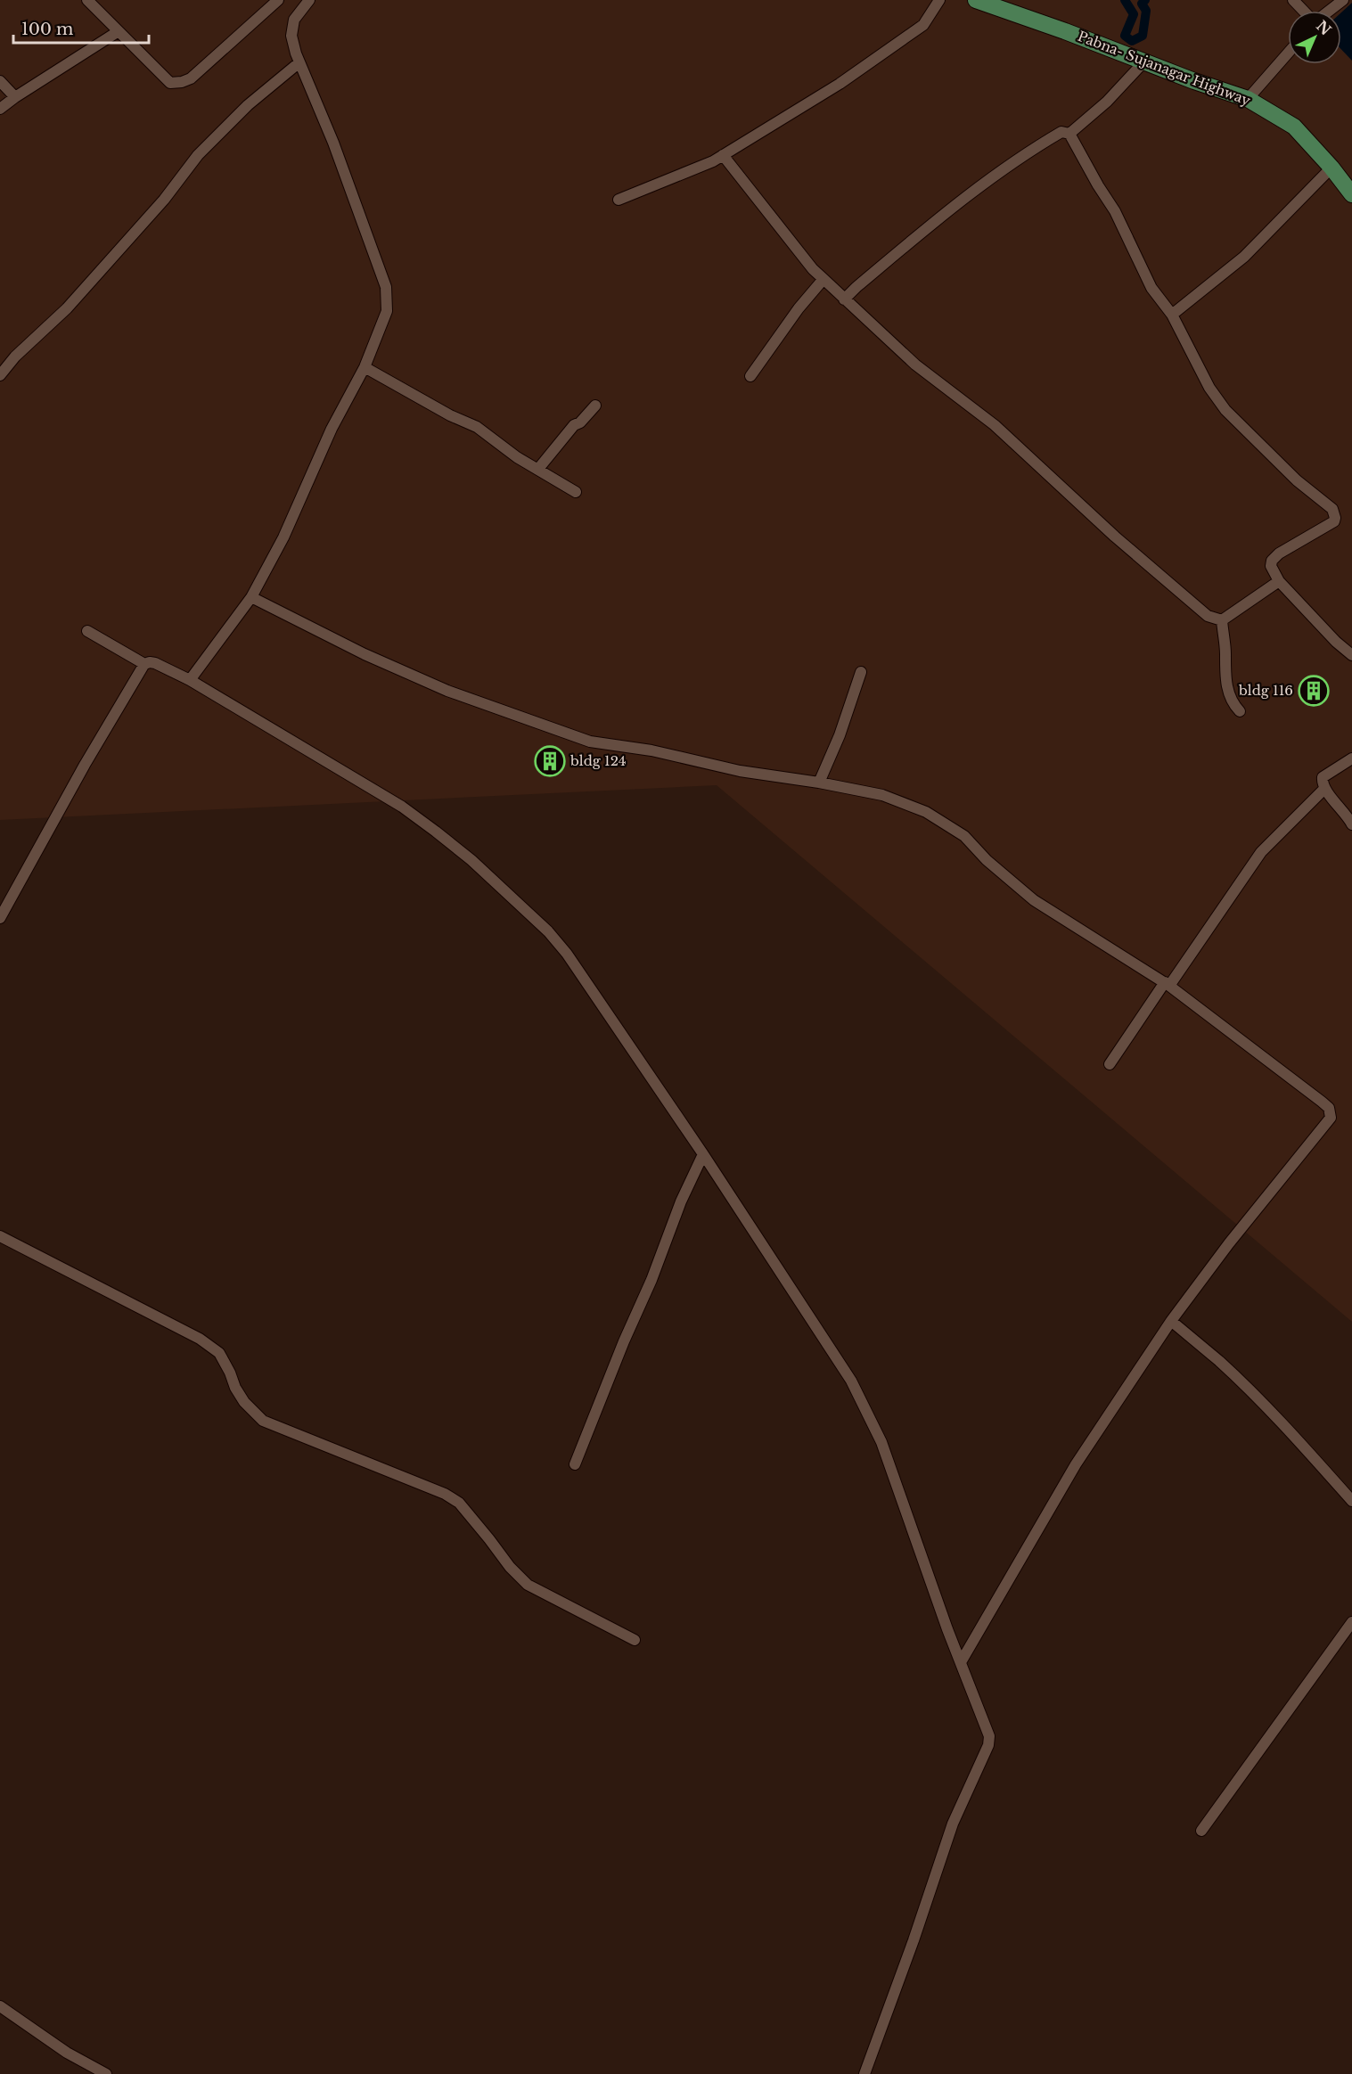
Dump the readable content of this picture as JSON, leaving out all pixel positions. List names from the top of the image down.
{
  "streets": {
    "main road": ["Pabna- Sujanagar Highway"]
  },
  "places": {
    "building": ["bldg 116", "bldg 124"]
  },
  "scale_bar": "100 m",
  "north": "top right"
}
